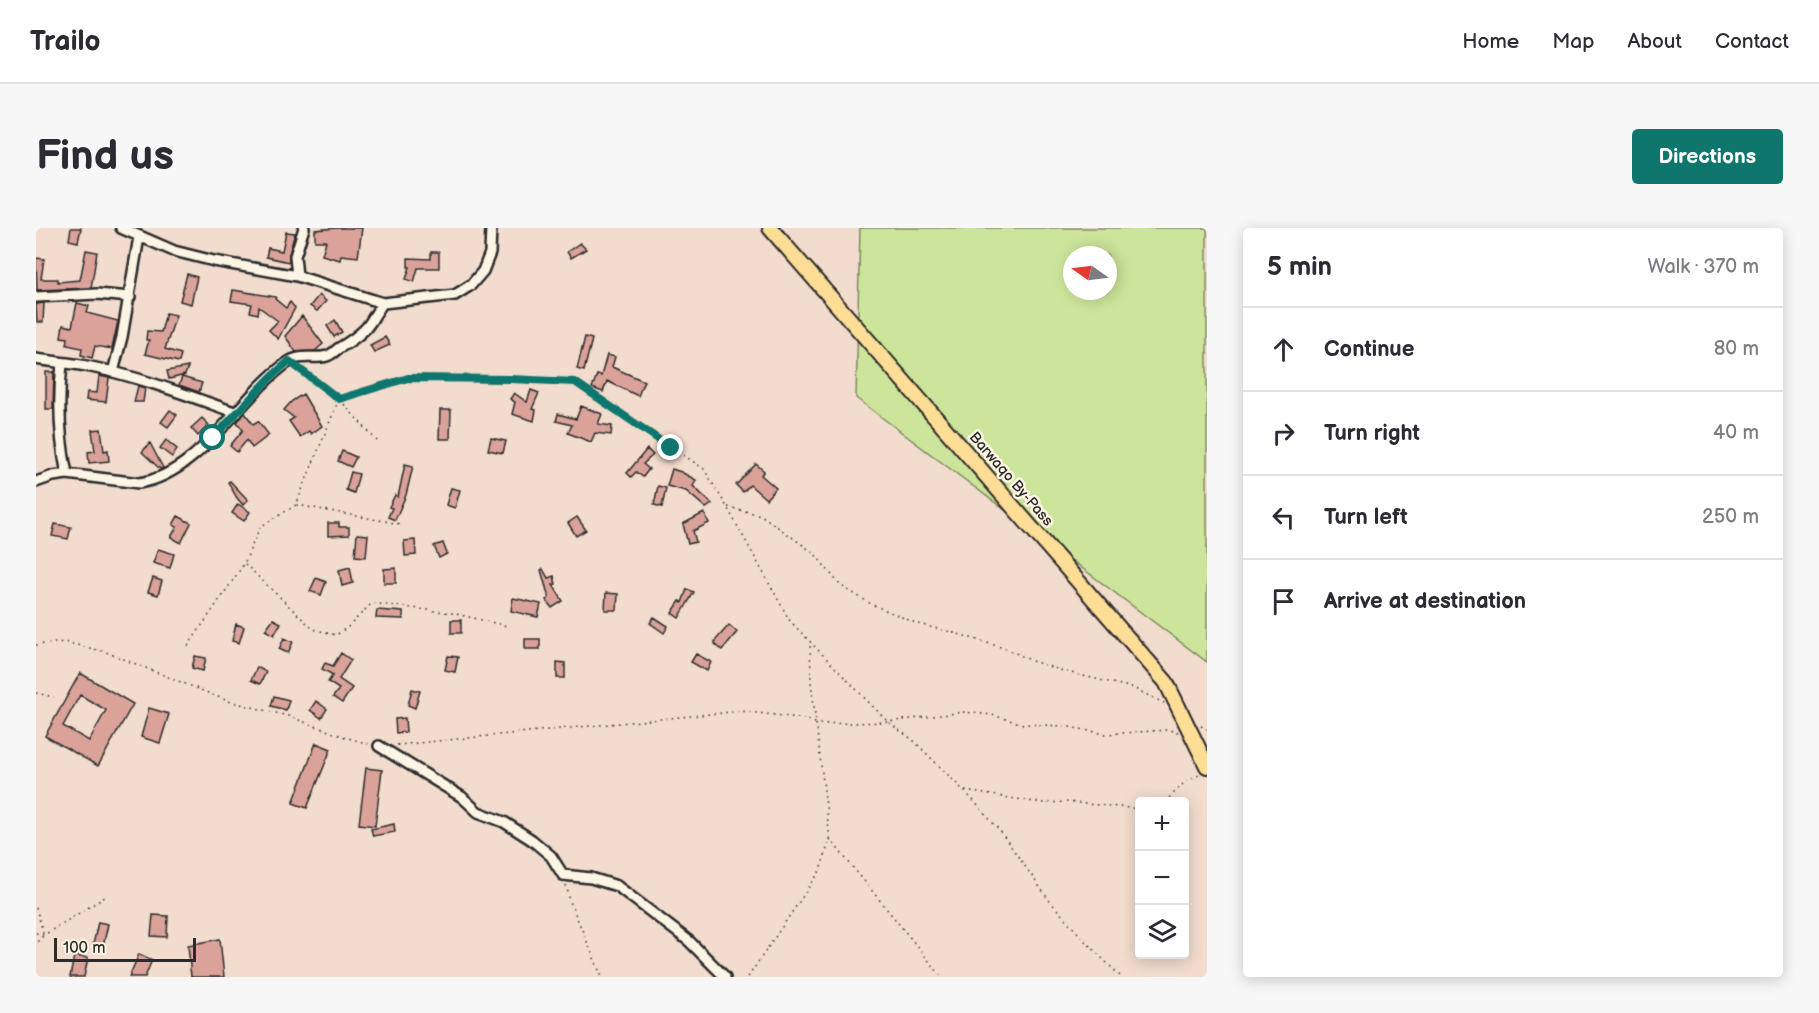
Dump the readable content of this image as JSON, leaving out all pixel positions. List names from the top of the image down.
{
  "streets": {
    "highway": ["Barwaqo By-Pass"]
  },
  "scale_bar": "100 m",
  "north": "left",
  "page": {
    "header": "Trailo",
    "nav": [
      "Home",
      "Map",
      "About",
      "Contact"
    ],
    "buttons": "Directions",
    "title": "Find us",
    "heading": ["5 min", "Walk · 370 m"],
    "list": [
      ["Continue", "80 m"],
      ["Turn right", "40 m"],
      ["Turn left", "250 m"],
      "Arrive at destination"
    ],
    "map_buttons": ["+", "−"],
    "scale": "100 m"
  }
}
